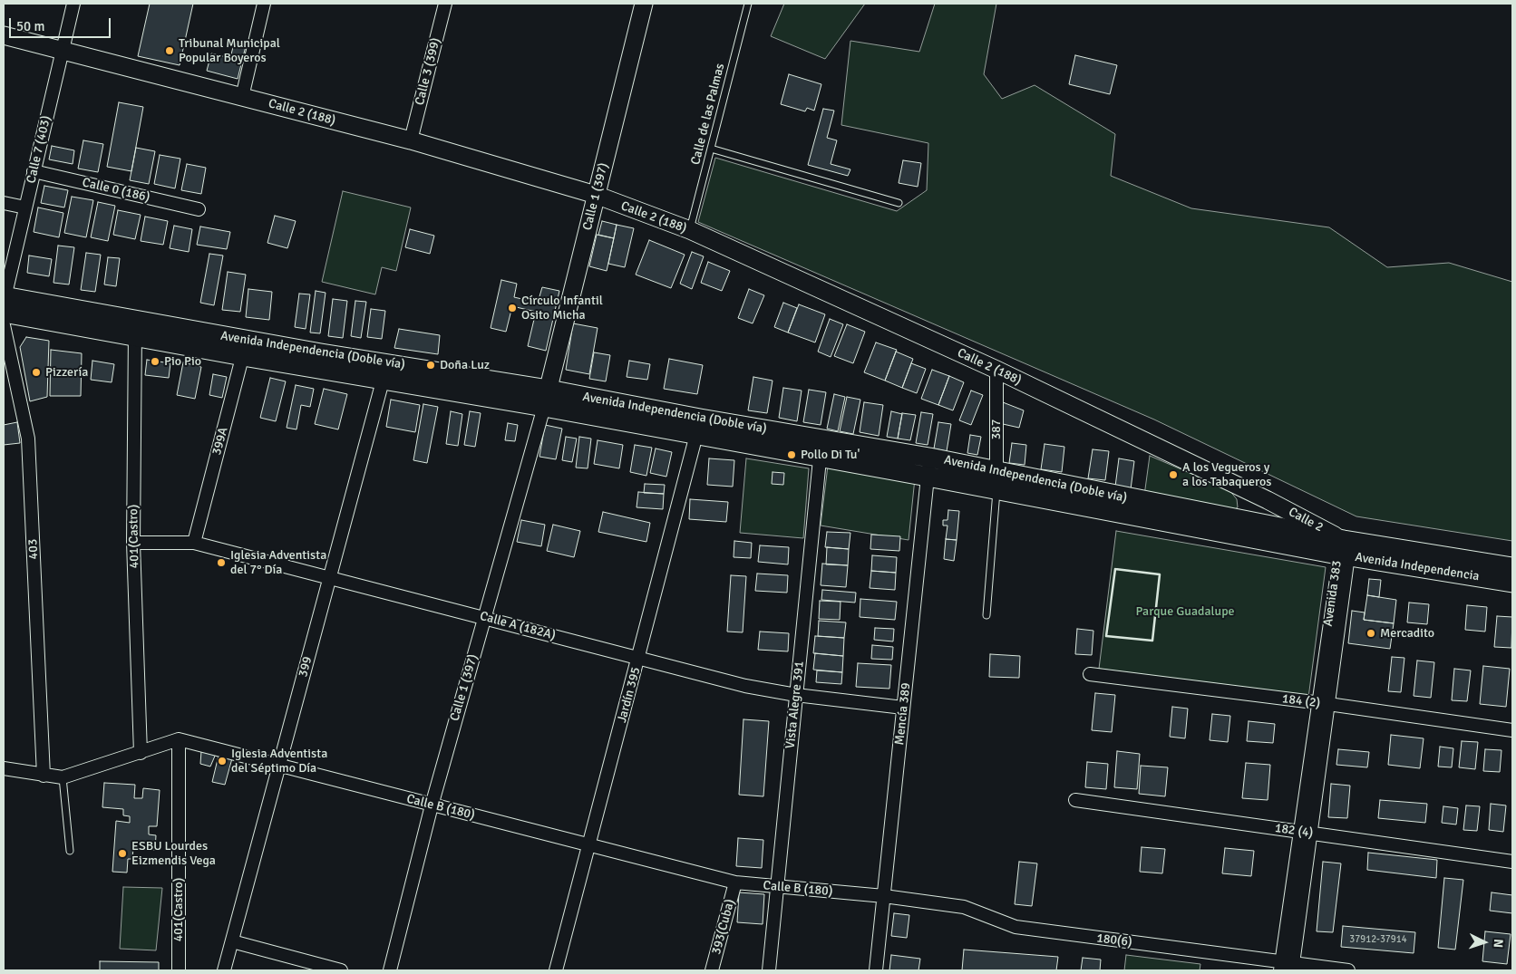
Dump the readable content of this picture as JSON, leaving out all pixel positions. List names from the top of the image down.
{
  "streets": {
    "main road": [
      "Calle 2 (188)",
      "Calle 1 (397)",
      "Avenida Independencia (Doble vía)",
      "Calle 2",
      "Avenida Independencia"
    ],
    "street": [
      "Calle 3 (399)",
      "Calle 7 (403)",
      "Calle 0 (186)",
      "387",
      "399A",
      "401(Castro)",
      "403",
      "Avenida 383",
      "Calle A (182A)",
      "399",
      "Jardín 395",
      "184 (2)",
      "Vista Alegre 391",
      "Mencía 389",
      "Calle B (180)",
      "182 (4)",
      "393(Cuba)",
      "180(6)"
    ],
    "lane": ["Calle de las Palmas"]
  },
  "crossings": [
    ["Calle 3 (399)", "Calle 2 (188)"],
    ["Calle 2 (188)", "Calle de las Palmas"],
    ["Calle 2 (188)", "Calle 7 (403)"],
    ["Calle 2 (188)", "Calle 1 (397)"],
    ["Calle 2 (188)", "387"],
    ["Calle 2 (188)", "Calle 2"],
    ["Calle 7 (403)", "Calle 0 (186)"],
    ["Calle 7 (403)", "Avenida Independencia (Doble vía)"],
    ["Calle 1 (397)", "Avenida Independencia (Doble vía)"],
    ["Calle 1 (397)", "Calle A (182A)"],
    ["Calle 1 (397)", "Calle B (180)"],
    ["Avenida Independencia (Doble vía)", "387"],
    ["Avenida Independencia (Doble vía)", "399A"],
    ["Avenida Independencia (Doble vía)", "Calle 2"],
    ["Avenida Independencia (Doble vía)", "401(Castro)"],
    ["Avenida Independencia (Doble vía)", "Avenida Independencia"],
    ["Avenida Independencia (Doble vía)", "Avenida 383"],
    ["Avenida Independencia (Doble vía)", "399"],
    ["Avenida Independencia (Doble vía)", "Jardín 395"],
    ["Avenida Independencia (Doble vía)", "Vista Alegre 391"],
    ["Avenida Independencia (Doble vía)", "Mencía 389"],
    ["399A", "Calle A (182A)"],
    ["Calle 2", "Avenida Independencia"],
    ["Calle 2", "Avenida 383"],
    ["401(Castro)", "Calle A (182A)"],
    ["401(Castro)", "Calle B (180)"],
    ["Avenida Independencia", "Avenida 383"],
    ["Avenida 383", "184 (2)"],
    ["Avenida 383", "182 (4)"],
    ["Avenida 383", "180(6)"],
    ["Calle A (182A)", "399"],
    ["Calle A (182A)", "Jardín 395"],
    ["Calle A (182A)", "Vista Alegre 391"],
    ["Calle A (182A)", "Mencía 389"],
    ["399", "Calle B (180)"],
    ["Jardín 395", "Calle B (180)"],
    ["Vista Alegre 391", "Calle B (180)"],
    ["Mencía 389", "Calle B (180)"],
    ["Mencía 389", "180(6)"],
    ["Calle B (180)", "393(Cuba)"],
    ["Calle B (180)", "180(6)"]
  ],
  "parks": ["Parque Guadalupe"],
  "places": [
    "Tribunal Municipal Popular Boyeros",
    "Círculo Infantil Osito Micha",
    "Pio Pio",
    "Doña Luz",
    "Pizzería",
    "Pollo Di Tu'",
    "A los Vegueros y a los Tabaqueros",
    "Iglesia Adventista del 7° Día",
    "Mercadito",
    "Iglesia Adventista del Séptimo Día",
    "ESBU Lourdes Eizmendis Vega"
  ],
  "house_numbers": ["37912-37914"],
  "scale_bar": "50 m",
  "north": "right"
}
